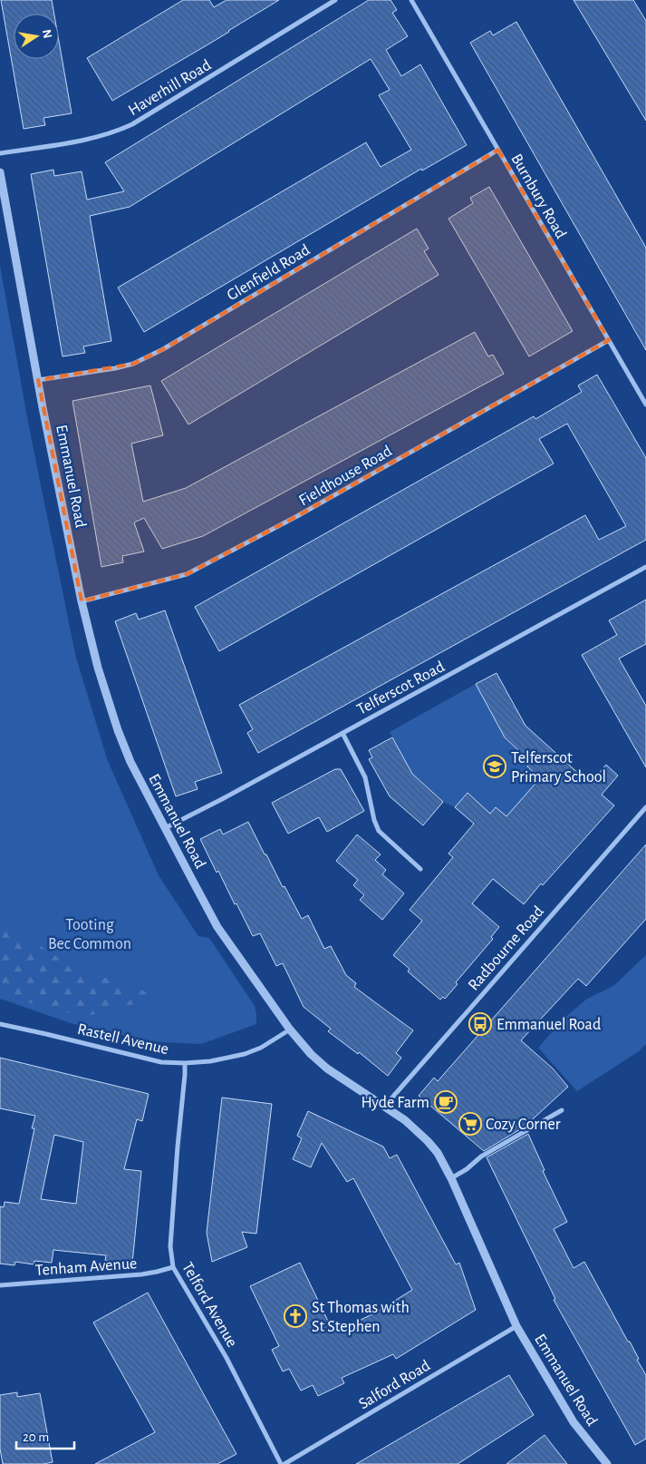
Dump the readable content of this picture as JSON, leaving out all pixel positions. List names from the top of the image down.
{
  "streets": {
    "street": [
      "Haverhill Road",
      "Burnbury Road",
      "Glenfield Road",
      "Fieldhouse Road",
      "Emmanuel Road",
      "Telferscot Road",
      "Radbourne Road",
      "Rastell Avenue",
      "Tenham Avenue",
      "Telford Avenue",
      "Salford Road"
    ]
  },
  "crossings": [
    ["Burnbury Road", "Glenfield Road"],
    ["Burnbury Road", "Fieldhouse Road"],
    ["Glenfield Road", "Emmanuel Road"],
    ["Fieldhouse Road", "Emmanuel Road"],
    ["Emmanuel Road", "Telferscot Road"],
    ["Emmanuel Road", "Radbourne Road"],
    ["Emmanuel Road", "Rastell Avenue"],
    ["Emmanuel Road", "Salford Road"],
    ["Rastell Avenue", "Telford Avenue"],
    ["Tenham Avenue", "Telford Avenue"],
    ["Telford Avenue", "Salford Road"]
  ],
  "parks": ["Tooting Bec Common"],
  "places": {
    "school or university": ["Telferscot Primary School"],
    "bus stop": ["Emmanuel Road"],
    "cafe": ["Hyde Farm"],
    "supermarket": ["Cozy Corner"],
    "church": ["St Thomas with St Stephen"]
  },
  "scale_bar": "20 m",
  "north": "right"
}
